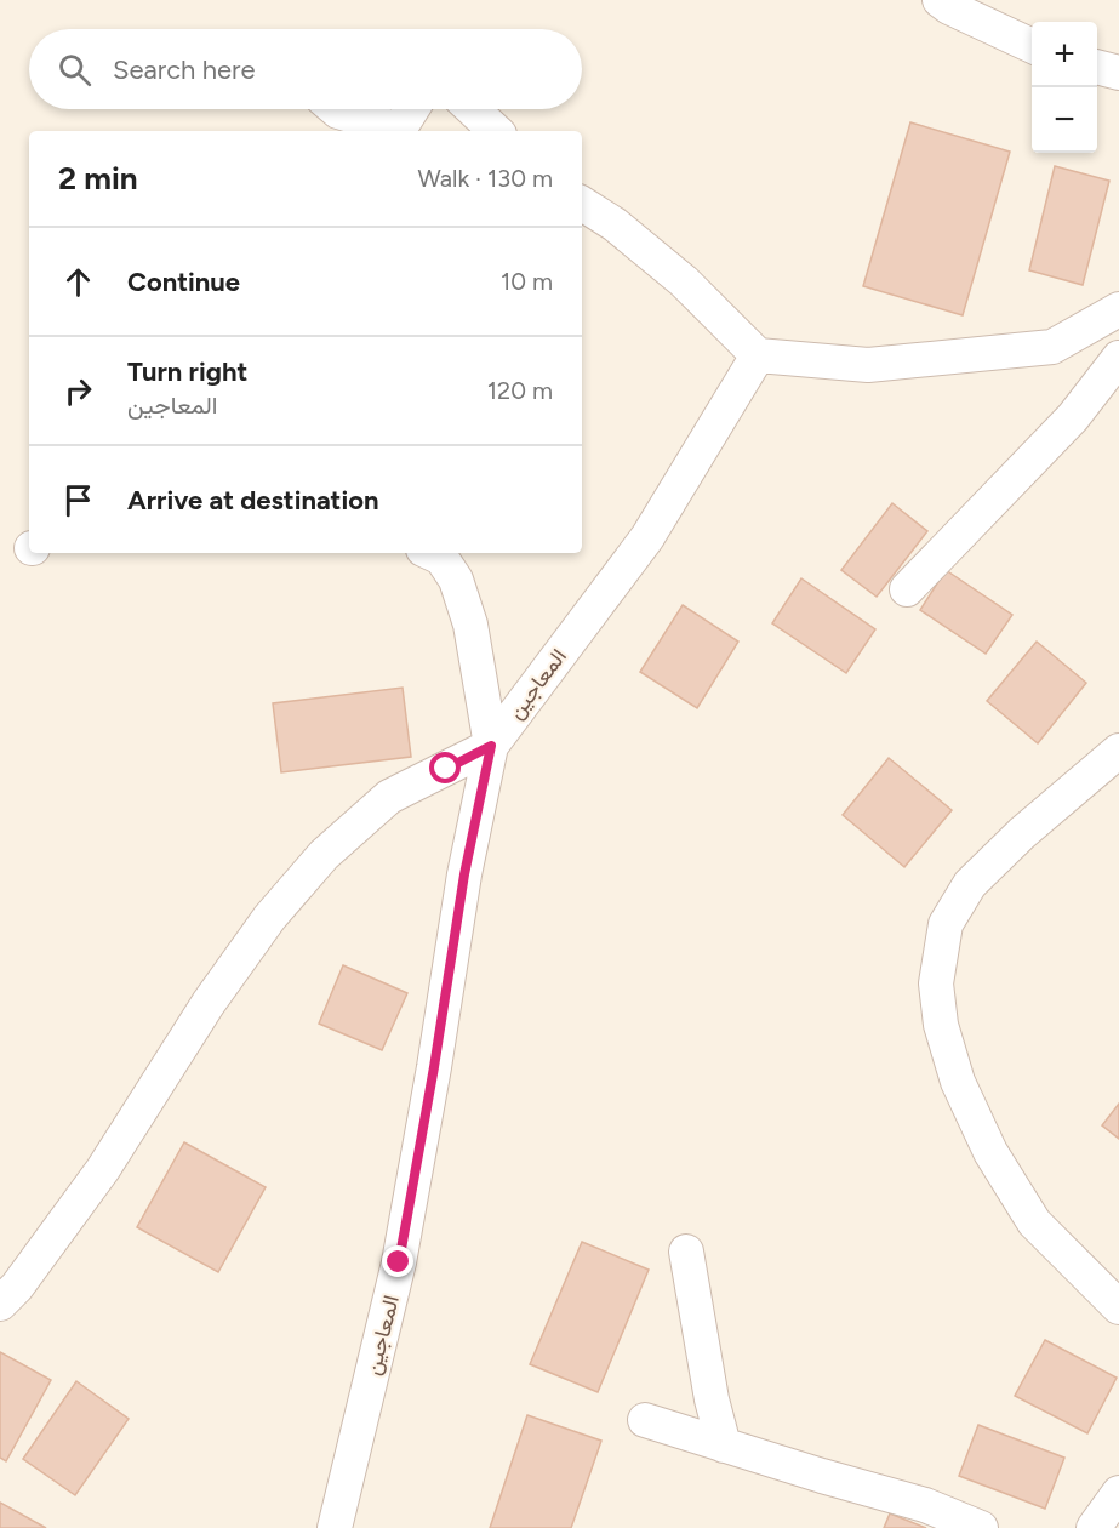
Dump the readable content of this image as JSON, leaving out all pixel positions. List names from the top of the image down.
{
  "streets": {
    "street": ["المعاجين"]
  },
  "page": {
    "map_buttons": ["+", "−"],
    "search": "Search here",
    "heading": ["2 min", "Walk · 130 m"],
    "list": [
      ["Continue", "10 m"],
      ["Turn right", "المعاجين", "120 m"],
      "Arrive at destination"
    ]
  }
}
